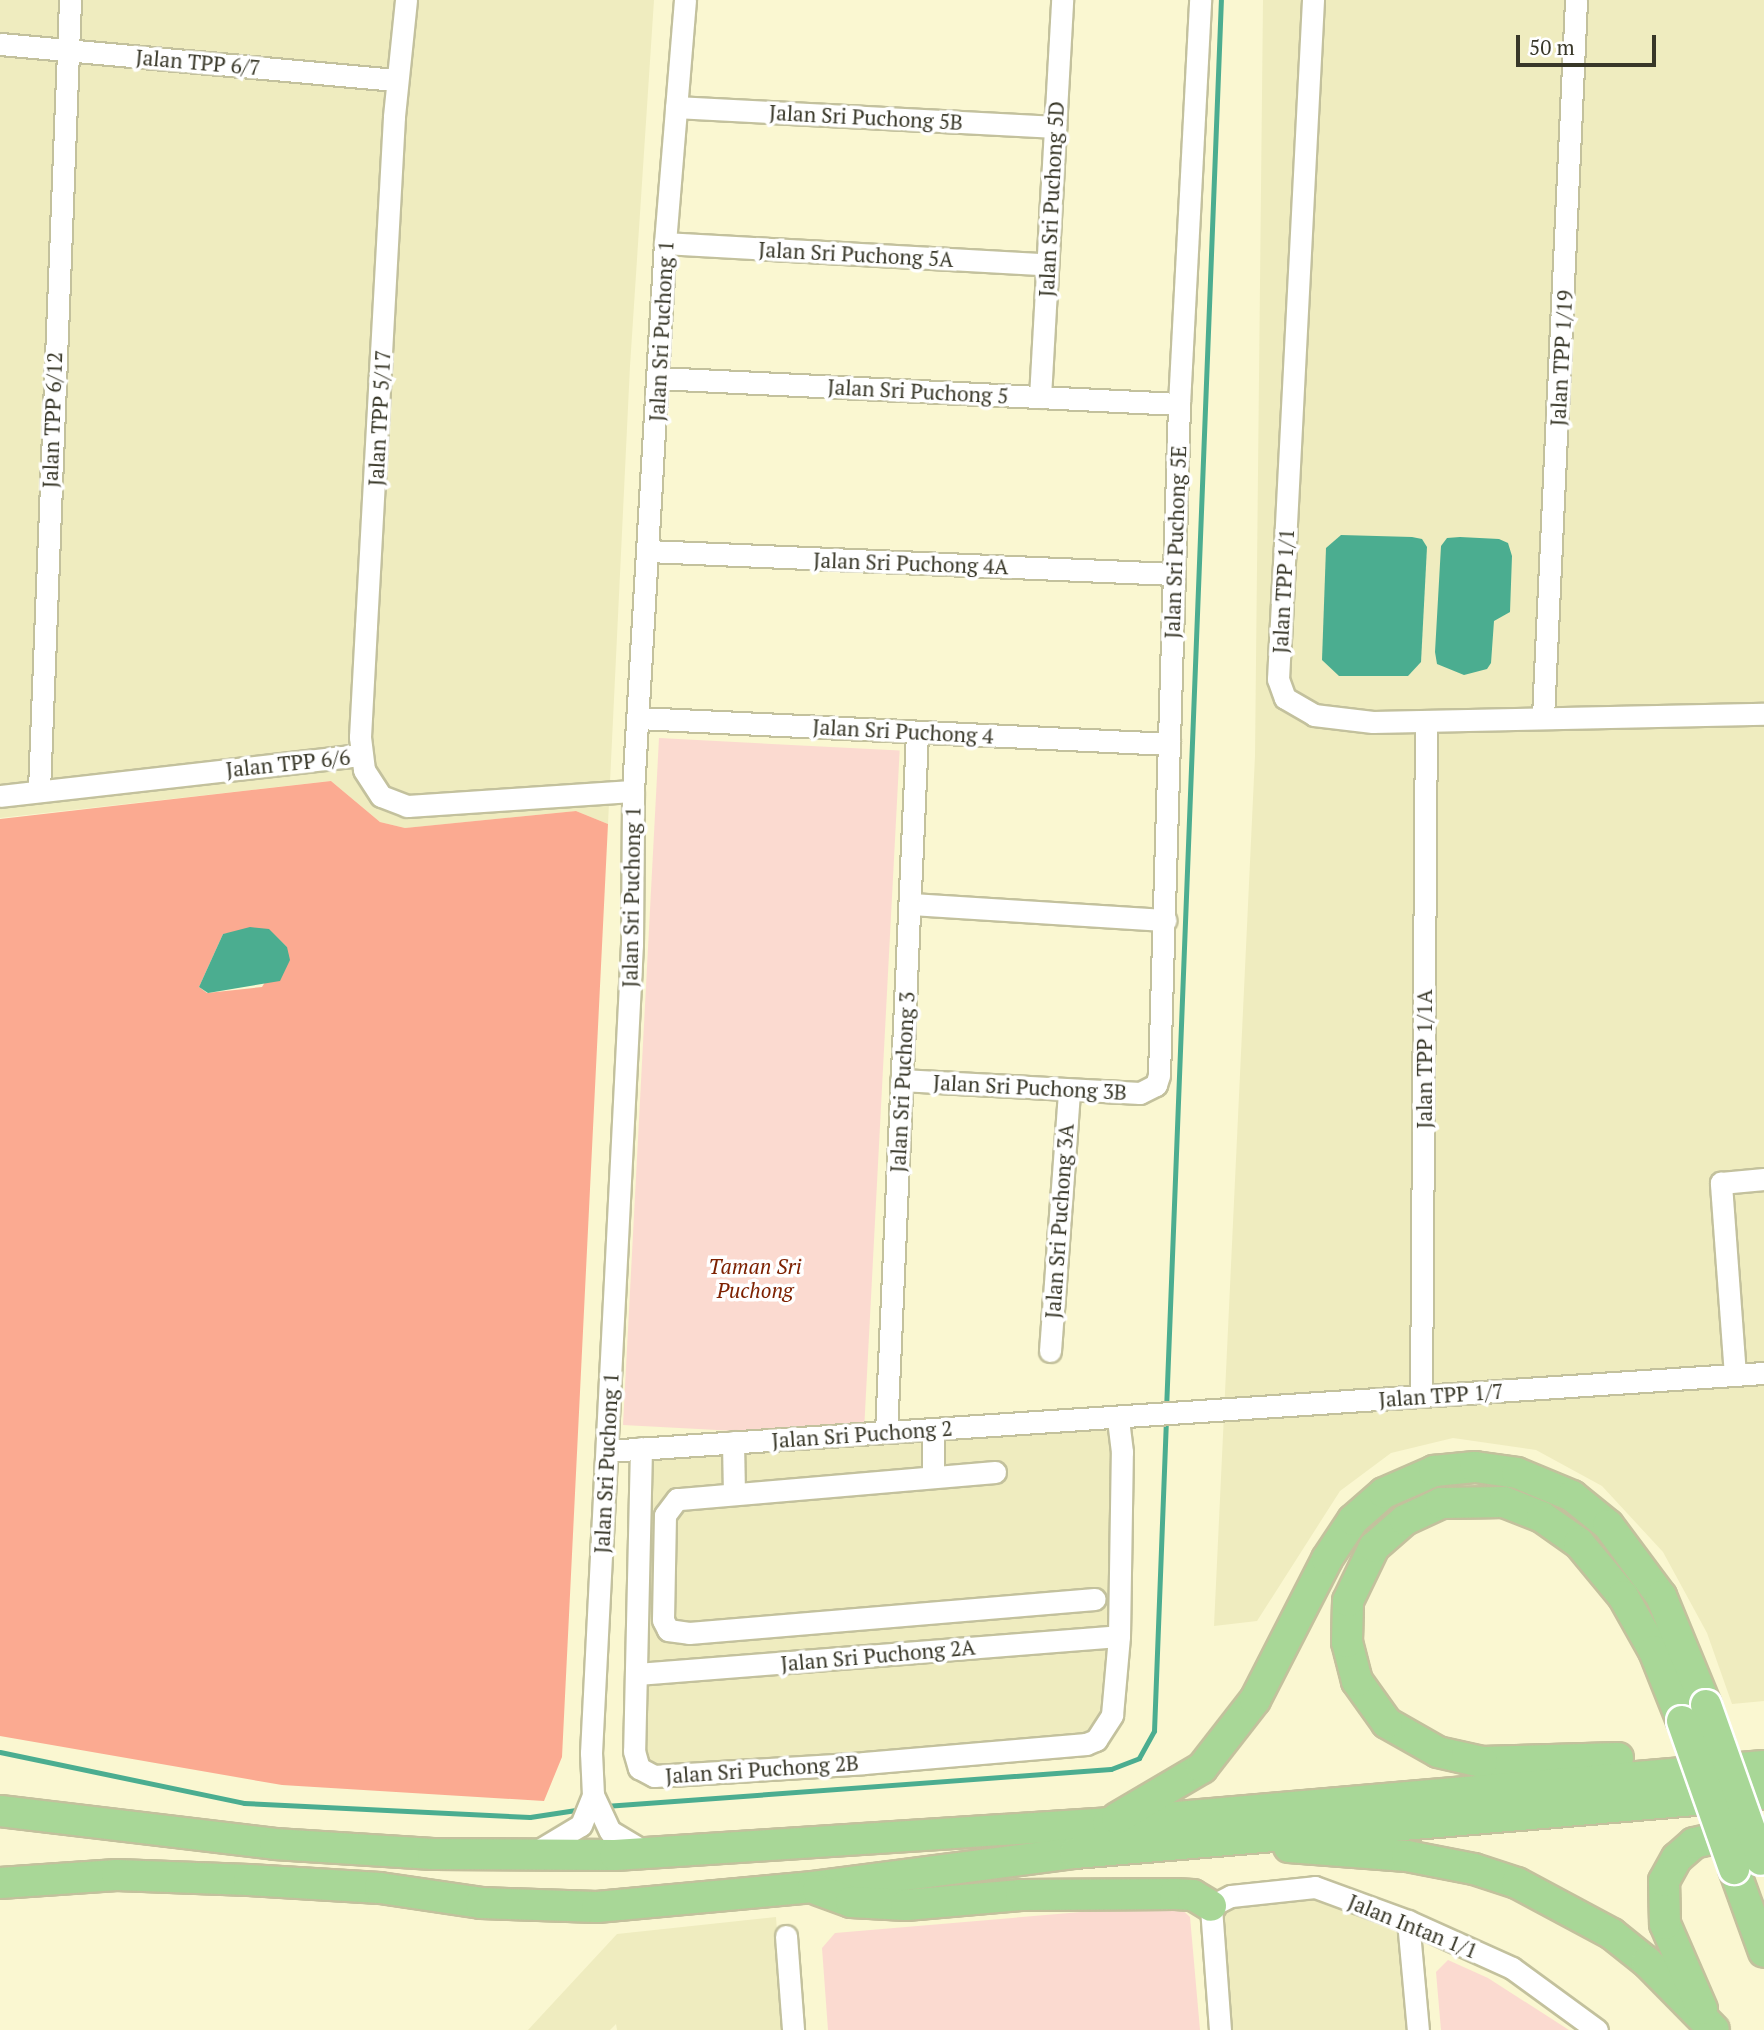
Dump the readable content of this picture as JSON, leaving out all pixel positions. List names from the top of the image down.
{
  "streets": {
    "street": [
      "Jalan TPP 6/7",
      "Jalan Sri Puchong 5B",
      "Jalan Sri Puchong 5D",
      "Jalan Sri Puchong 5A",
      "Jalan Sri Puchong 1",
      "Jalan TPP 1/19",
      "Jalan Sri Puchong 5",
      "Jalan TPP 5/17",
      "Jalan TPP 6/12",
      "Jalan Sri Puchong 5E",
      "Jalan Sri Puchong 4A",
      "Jalan TPP 1/1",
      "Jalan Sri Puchong 4",
      "Jalan TPP 6/6",
      "Jalan TPP 1/1A",
      "Jalan Sri Puchong 3",
      "Jalan Sri Puchong 3B",
      "Jalan Sri Puchong 3A",
      "Jalan TPP 1/7",
      "Jalan Sri Puchong 2",
      "Jalan Sri Puchong 2A",
      "Jalan Sri Puchong 2B",
      "Jalan Intan 1/1"
    ]
  },
  "crossings": [
    ["Jalan TPP 6/7", "Jalan TPP 5/17"],
    ["Jalan TPP 6/7", "Jalan TPP 6/12"],
    ["Jalan Sri Puchong 5B", "Jalan Sri Puchong 5D"],
    ["Jalan Sri Puchong 5B", "Jalan Sri Puchong 1"],
    ["Jalan Sri Puchong 5D", "Jalan Sri Puchong 5A"],
    ["Jalan Sri Puchong 5D", "Jalan Sri Puchong 5"],
    ["Jalan Sri Puchong 5A", "Jalan Sri Puchong 1"],
    ["Jalan Sri Puchong 1", "Jalan Sri Puchong 5"],
    ["Jalan Sri Puchong 1", "Jalan Sri Puchong 4A"],
    ["Jalan Sri Puchong 1", "Jalan Sri Puchong 4"],
    ["Jalan Sri Puchong 1", "Jalan TPP 6/6"],
    ["Jalan Sri Puchong 1", "Jalan Sri Puchong 2"],
    ["Jalan TPP 1/19", "Jalan TPP 1/1"],
    ["Jalan Sri Puchong 5", "Jalan Sri Puchong 5E"],
    ["Jalan TPP 5/17", "Jalan TPP 6/6"],
    ["Jalan TPP 6/12", "Jalan TPP 6/6"],
    ["Jalan Sri Puchong 5E", "Jalan Sri Puchong 4A"],
    ["Jalan Sri Puchong 5E", "Jalan Sri Puchong 4"],
    ["Jalan Sri Puchong 5E", "Jalan Sri Puchong 3B"],
    ["Jalan TPP 1/1", "Jalan TPP 1/1A"],
    ["Jalan Sri Puchong 4", "Jalan Sri Puchong 3"],
    ["Jalan TPP 1/1A", "Jalan TPP 1/7"],
    ["Jalan Sri Puchong 3", "Jalan Sri Puchong 3B"],
    ["Jalan Sri Puchong 3", "Jalan Sri Puchong 2"],
    ["Jalan Sri Puchong 3B", "Jalan Sri Puchong 3A"],
    ["Jalan TPP 1/7", "Jalan Sri Puchong 2"],
    ["Jalan Sri Puchong 2", "Jalan Sri Puchong 2B"],
    ["Jalan Sri Puchong 2A", "Jalan Sri Puchong 2B"]
  ],
  "parks": ["Taman Sri Puchong"],
  "scale_bar": "50 m"
}
